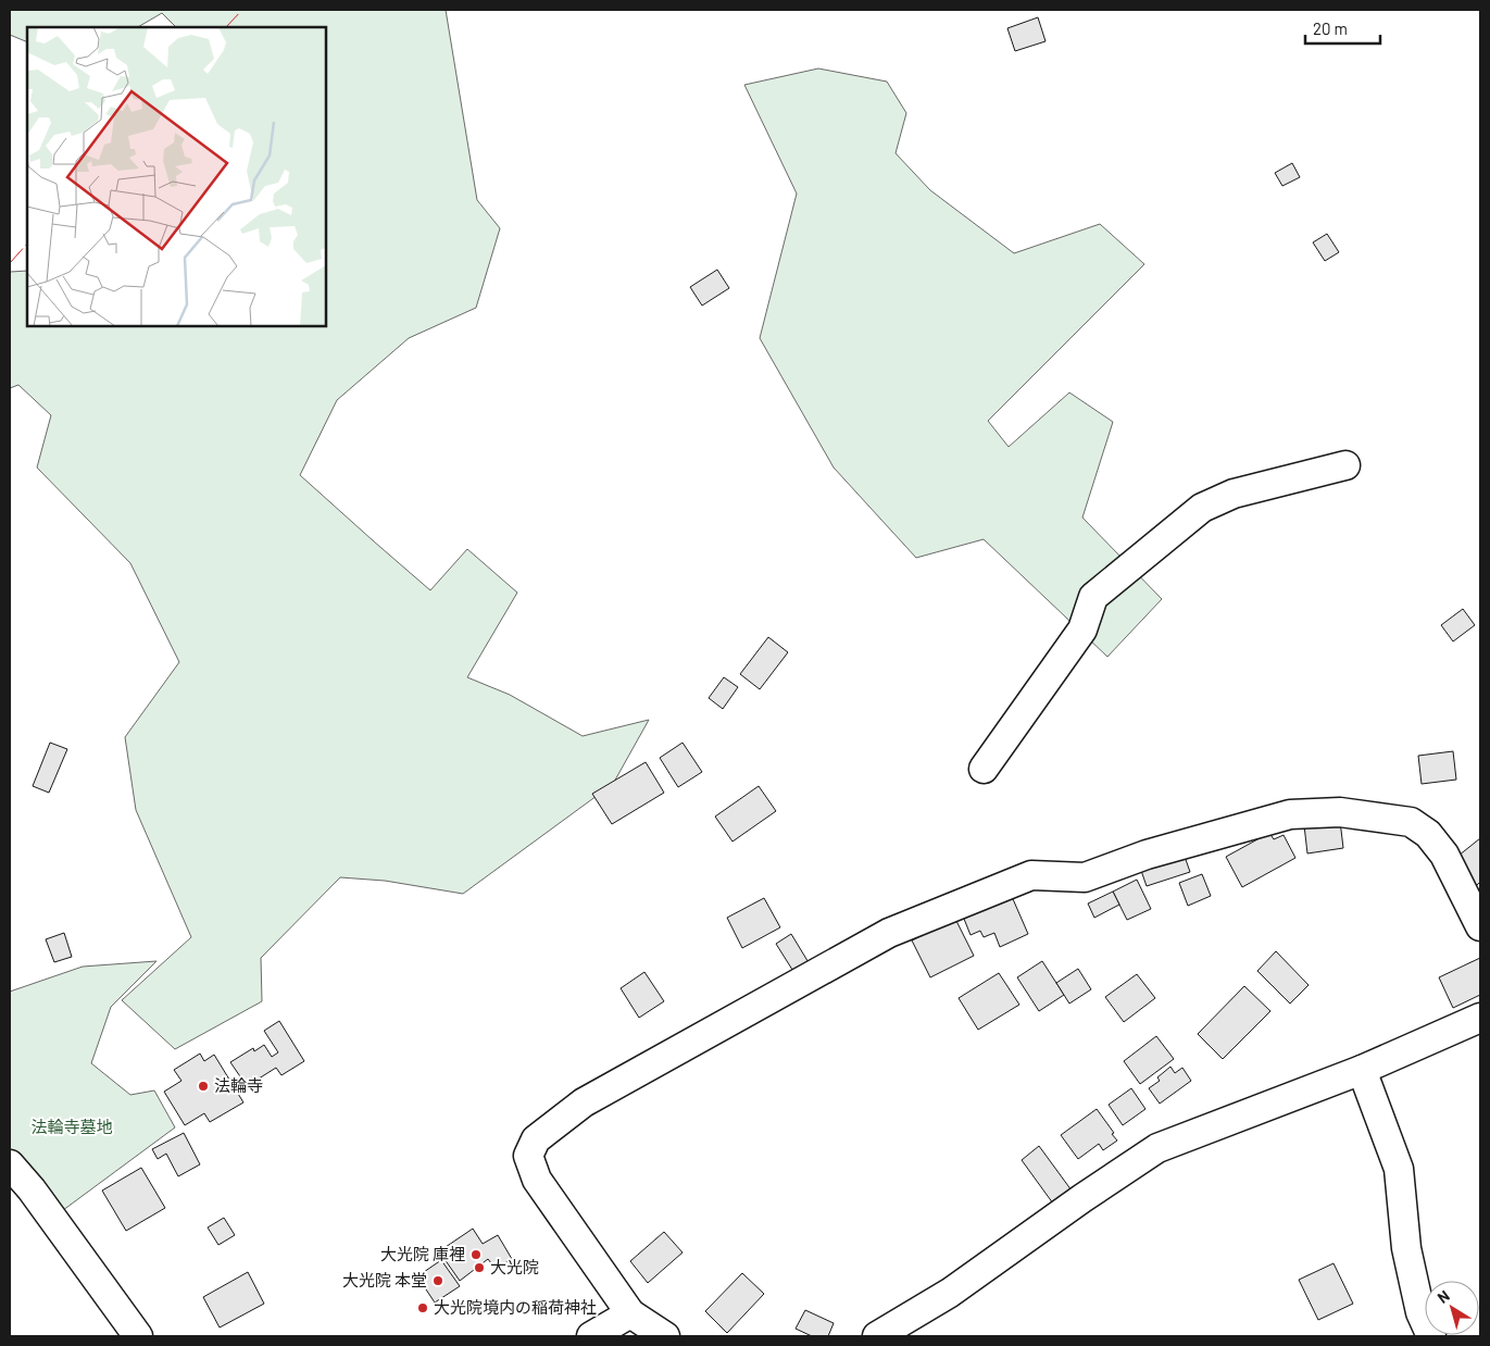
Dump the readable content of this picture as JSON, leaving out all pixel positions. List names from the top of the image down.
{
  "parks": ["法輪寺墓地"],
  "places": [
    "法輪寺",
    "大光院 庫裡",
    "大光院",
    "大光院 本堂",
    "大光院境内の稲荷神社"
  ],
  "scale_bar": "20 m",
  "north": "top left"
}
